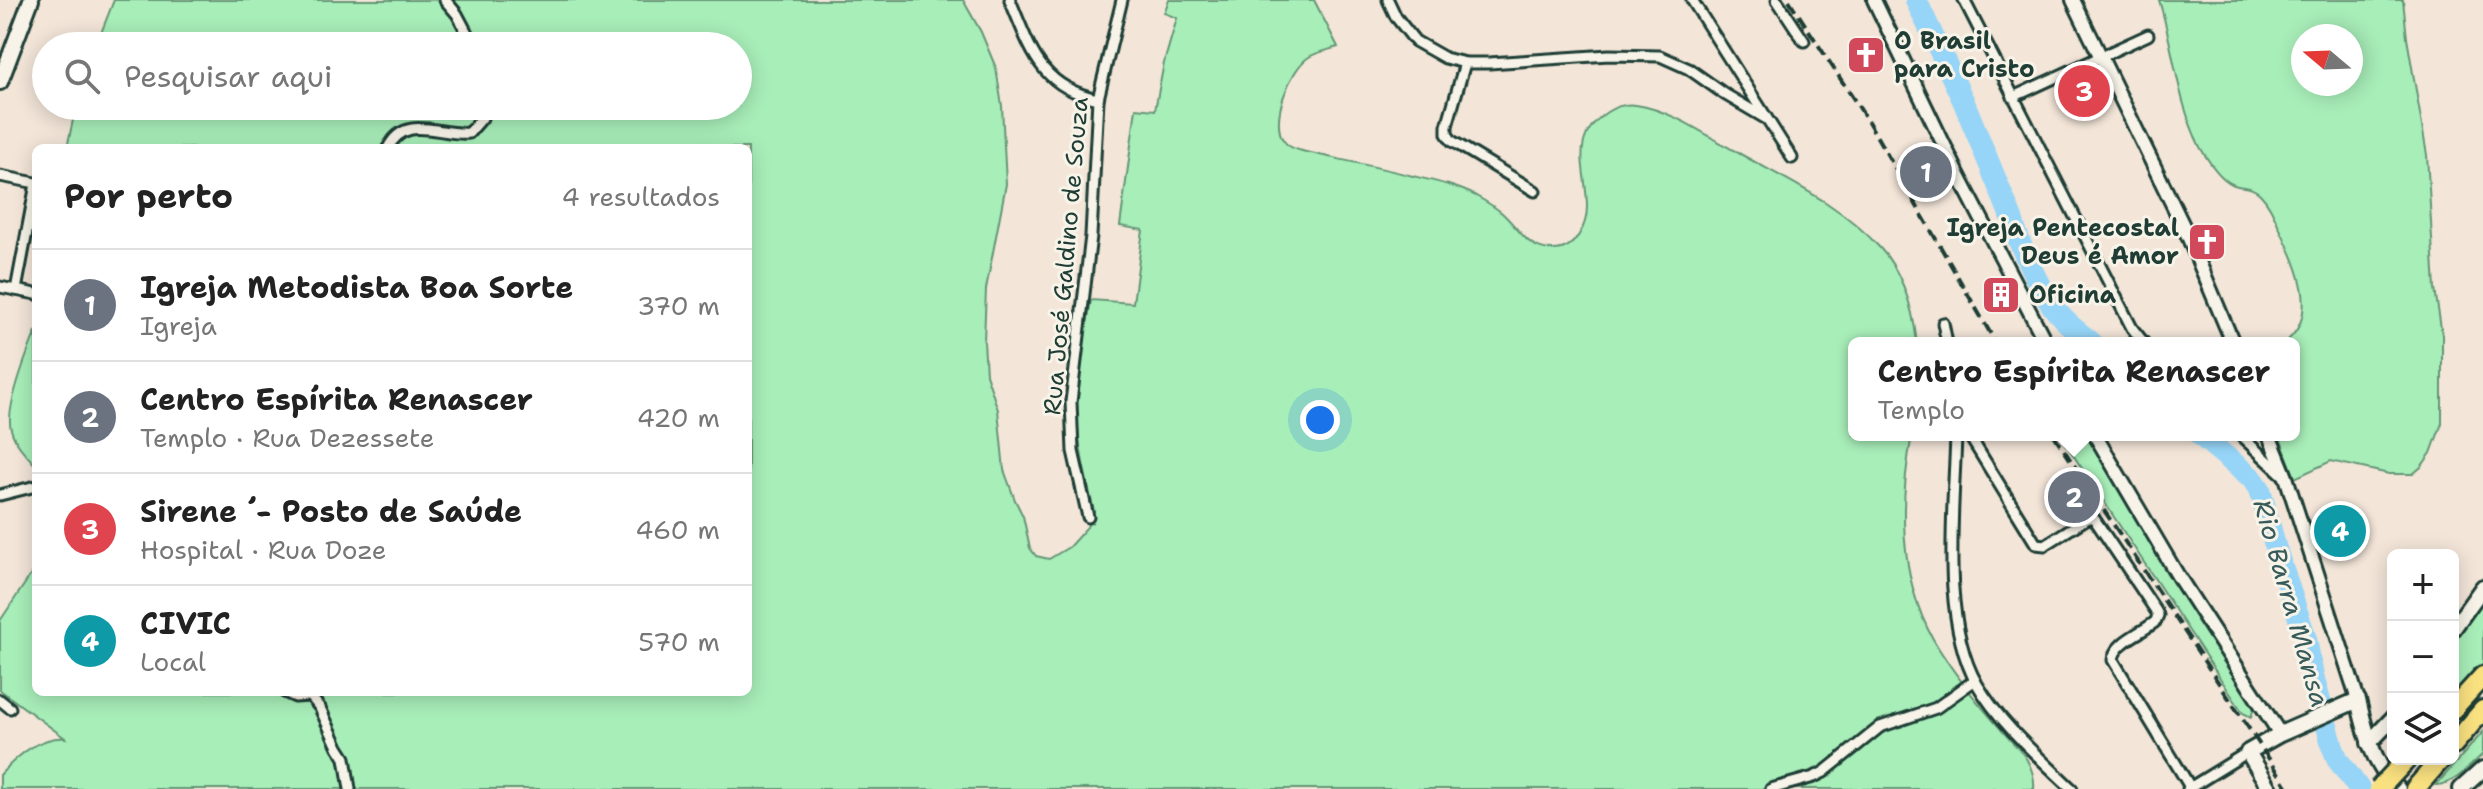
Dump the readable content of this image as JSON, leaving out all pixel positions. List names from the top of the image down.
{
  "streets": {
    "street": ["Rua José Galdino de Souza"]
  },
  "water": ["Rio Barra Mansa"],
  "places": {
    "church": ["O Brasil para Cristo", "Igreja Pentecostal Deus é Amor"],
    "building": ["Oficina"]
  },
  "north": "left",
  "page": {
    "search": "Pesquisar aqui",
    "pins": [
      "3",
      "1",
      "2",
      "4"
    ],
    "heading": ["Por perto", "4 resultados"],
    "list": [
      {
        "mark": "1",
        "name": "Igreja Metodista Boa Sorte",
        "note": "Igreja",
        "value": "370 m"
      },
      {
        "mark": "2",
        "name": "Centro Espírita Renascer",
        "note": "Templo · Rua Dezessete",
        "value": "420 m"
      },
      {
        "mark": "3",
        "name": "Sirene ´- Posto de Saúde",
        "note": "Hospital · Rua Doze",
        "value": "460 m"
      },
      {
        "mark": "4",
        "name": "CIVIC",
        "note": "Local",
        "value": "570 m"
      }
    ],
    "popup": ["Centro Espírita Renascer", "Templo"],
    "map_buttons": ["+", "−"]
  }
}
